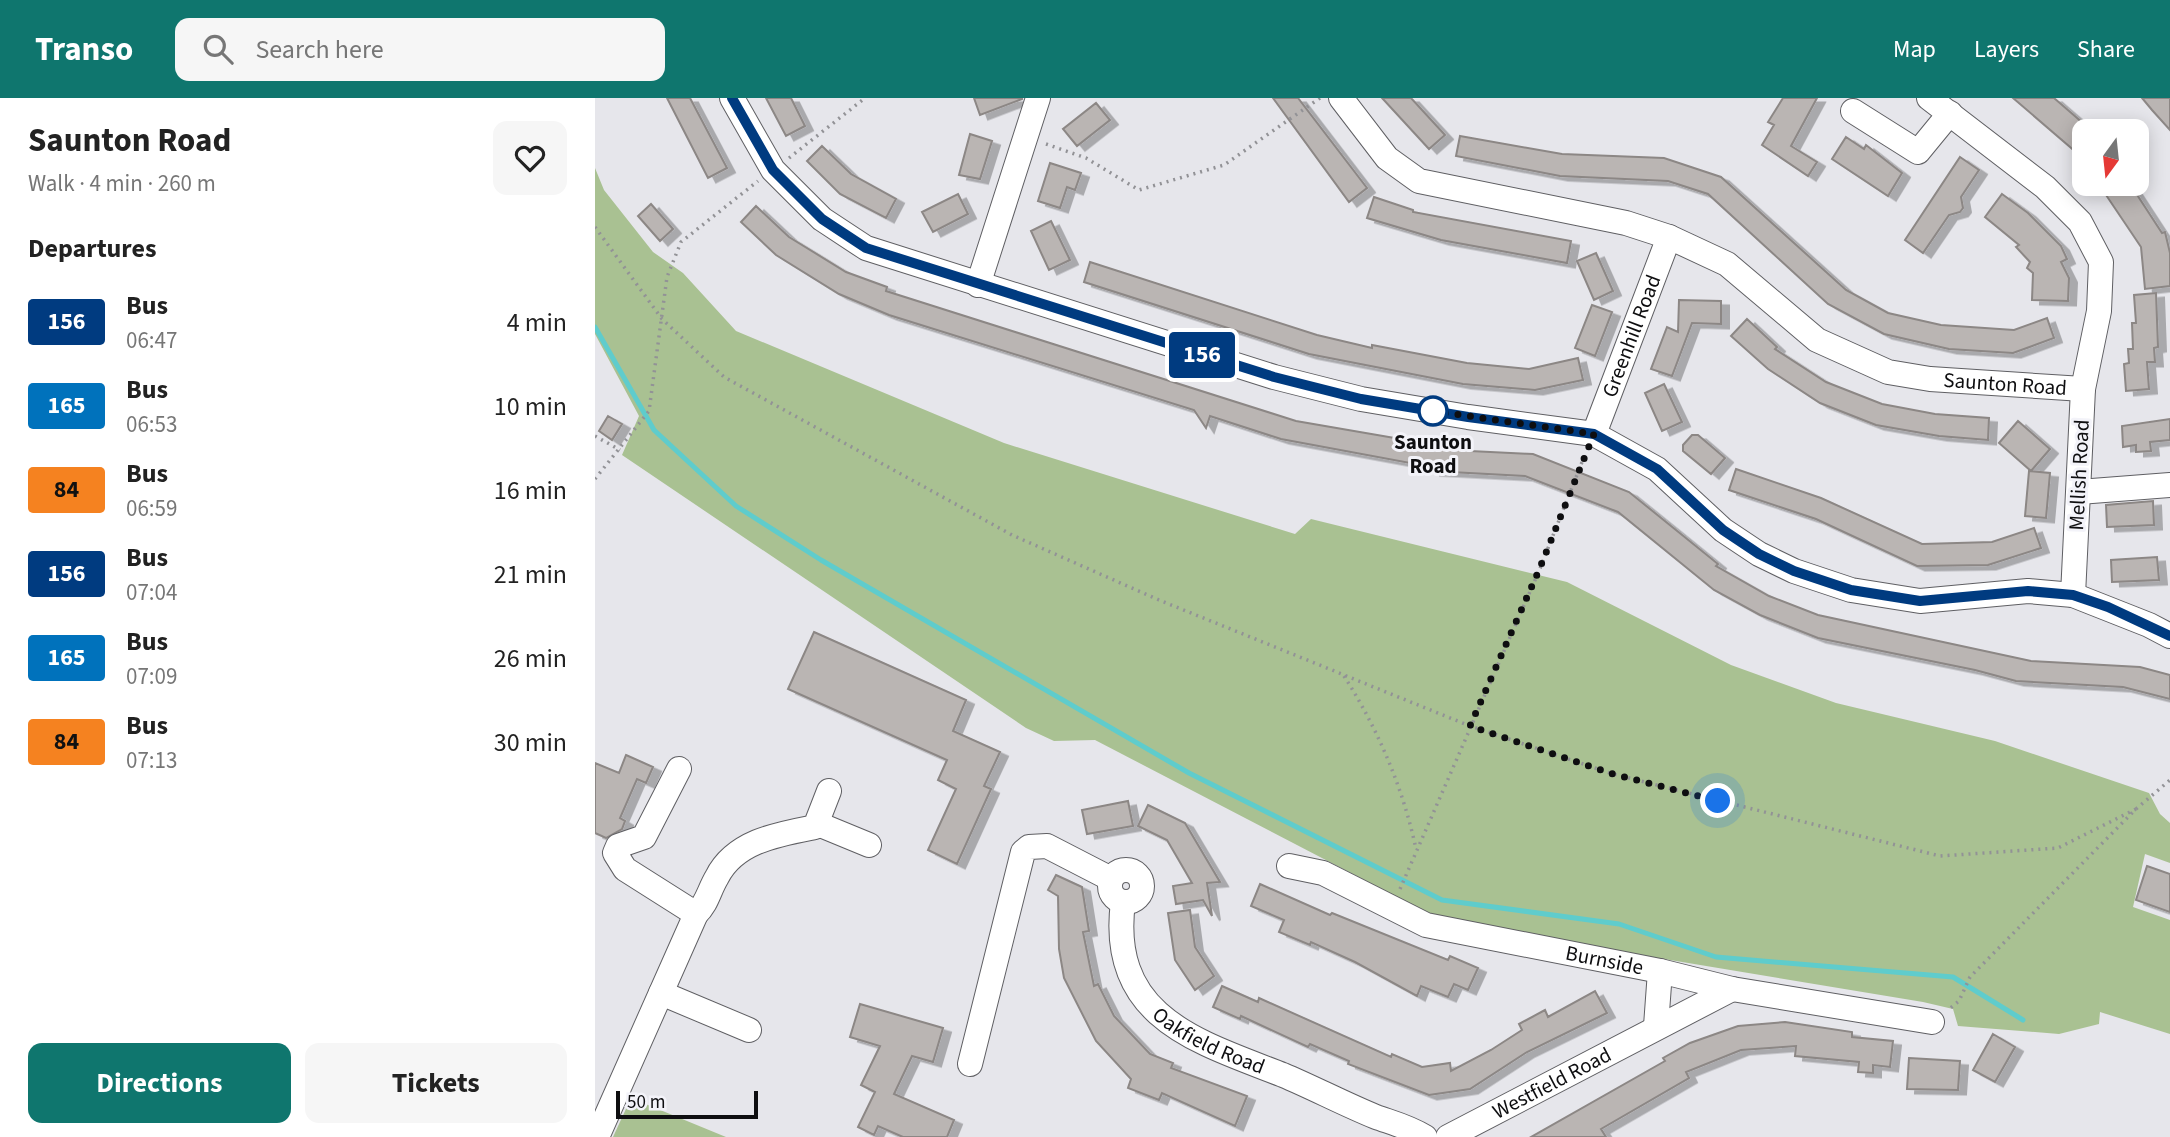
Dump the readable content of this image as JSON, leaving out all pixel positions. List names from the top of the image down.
{
  "streets": {
    "street": [
      "Greenhill Road",
      "Saunton Road",
      "Mellish Road",
      "Burnside",
      "Oakfield Road",
      "Westfield Road"
    ]
  },
  "crossings": [
    ["Greenhill Road", "Saunton Road"],
    ["Saunton Road", "Mellish Road"],
    ["Burnside", "Westfield Road"]
  ],
  "places": ["Saunton Road"],
  "lines": ["bus line 156"],
  "scale_bar": "50 m",
  "north": "bottom",
  "page": {
    "header": "Transo",
    "search": "Search here",
    "nav": ["Map", "Layers", "Share"],
    "heading": [
      ["Saunton Road", "Walk · 4 min · 260 m"],
      "Departures"
    ],
    "on_map": "156",
    "list": [
      {
        "mark": "156",
        "name": "Bus",
        "note": "06:47",
        "value": "4 min"
      },
      {
        "mark": "165",
        "name": "Bus",
        "note": "06:53",
        "value": "10 min"
      },
      {
        "mark": "84",
        "name": "Bus",
        "note": "06:59",
        "value": "16 min"
      },
      {
        "mark": "156",
        "name": "Bus",
        "note": "07:04",
        "value": "21 min"
      },
      {
        "mark": "165",
        "name": "Bus",
        "note": "07:09",
        "value": "26 min"
      },
      {
        "mark": "84",
        "name": "Bus",
        "note": "07:13",
        "value": "30 min"
      }
    ],
    "buttons": ["Directions", "Tickets"],
    "scale": "50 m"
  }
}
